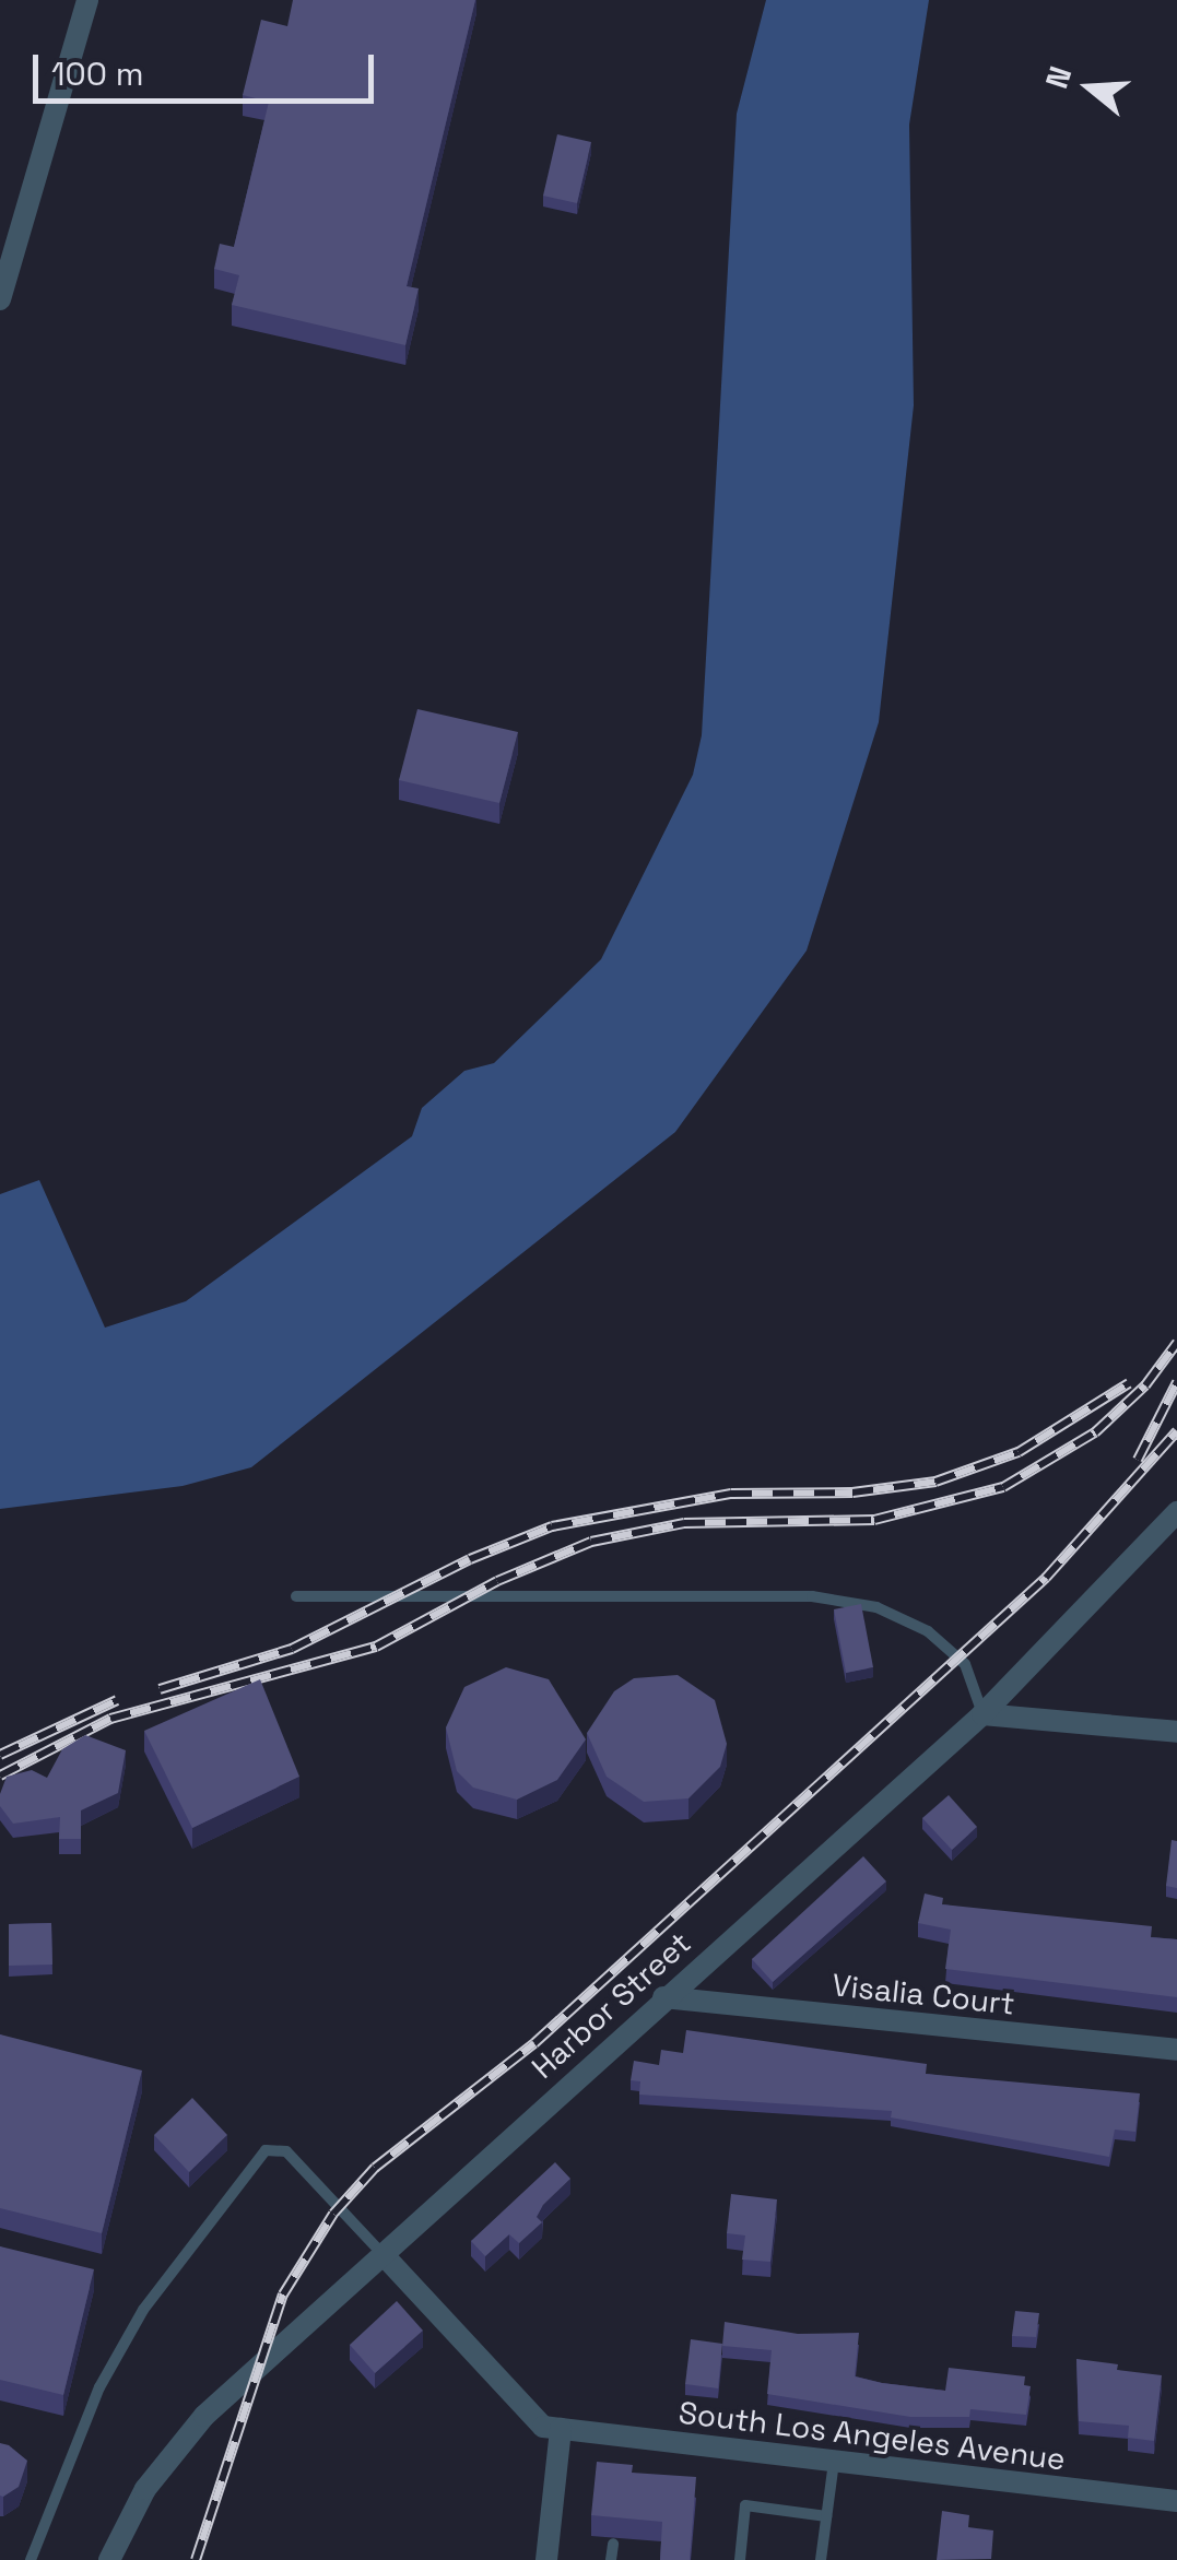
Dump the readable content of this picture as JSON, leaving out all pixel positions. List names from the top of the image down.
{
  "streets": {
    "street": ["Visalia Court", "Harbor Street", "South Los Angeles Avenue"]
  },
  "crossings": [
    ["Visalia Court", "Harbor Street"]
  ],
  "scale_bar": "100 m",
  "north": "left"
}
